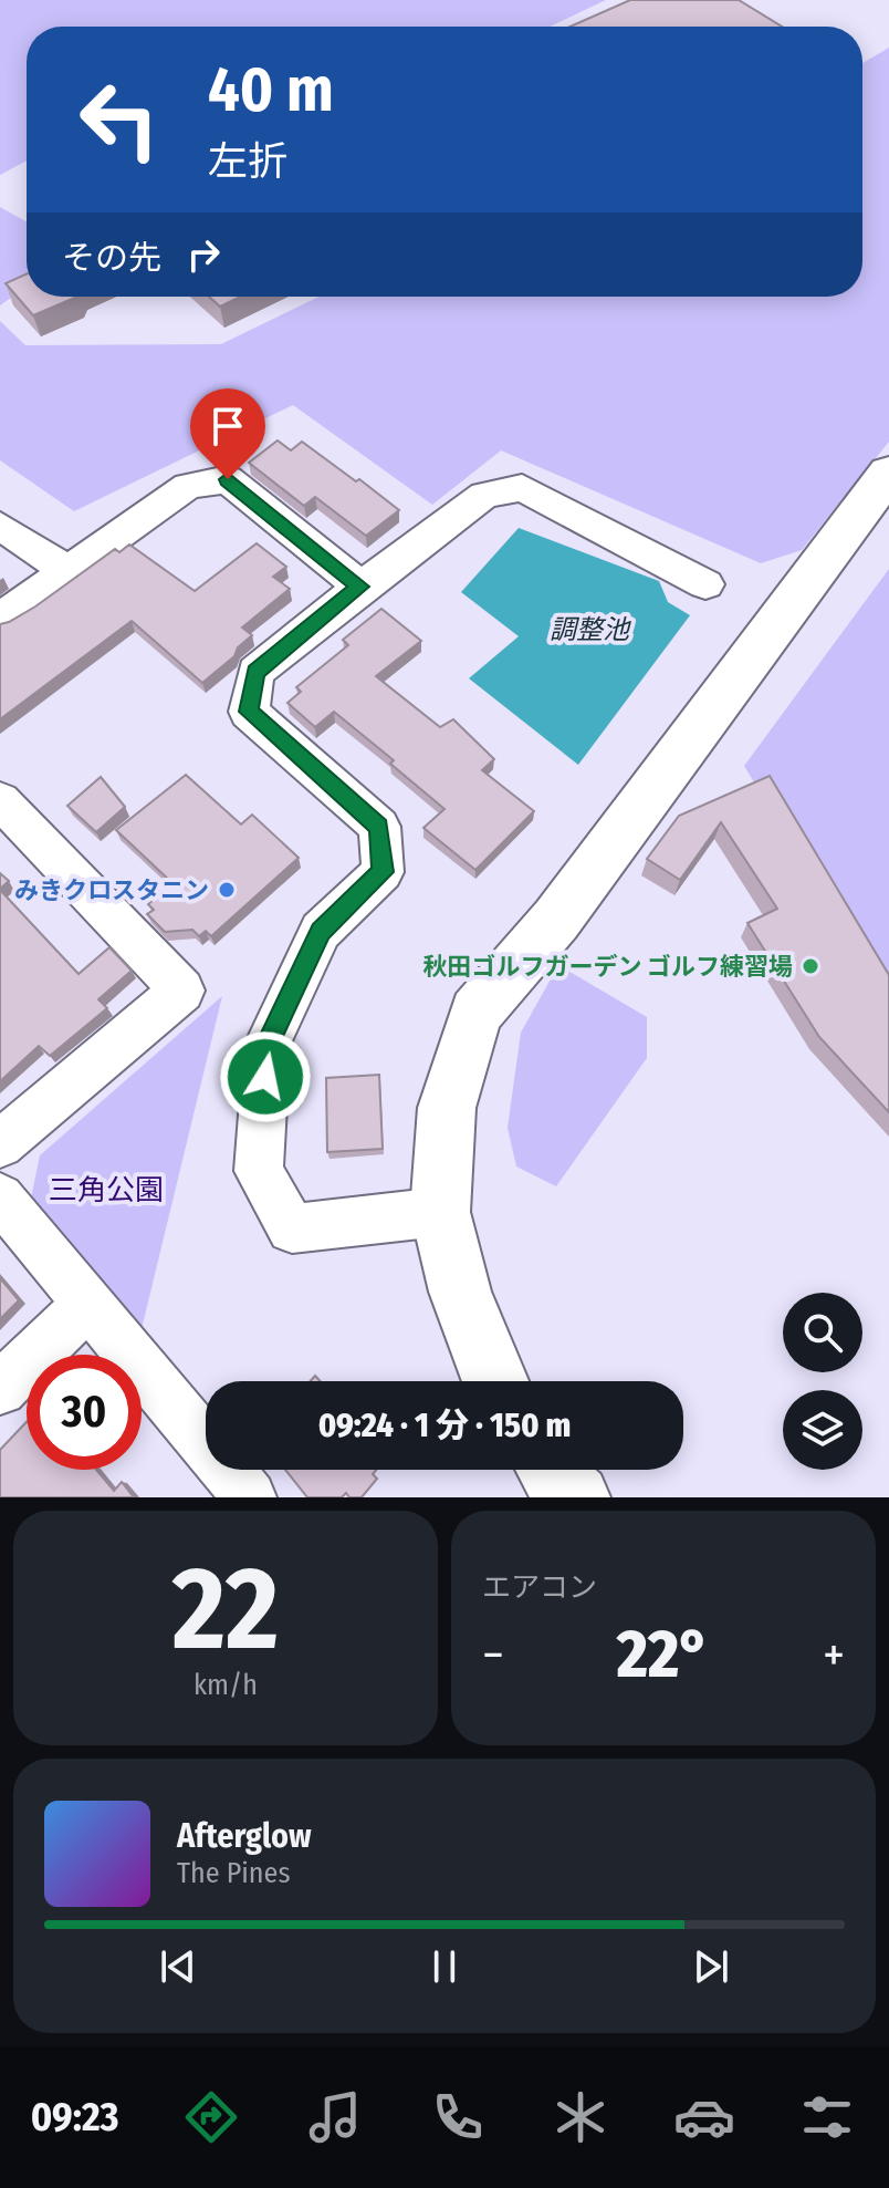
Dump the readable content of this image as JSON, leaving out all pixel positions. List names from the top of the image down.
{
  "water": ["調整池"],
  "parks": ["三角公園"],
  "places": ["みきクロスタニン", "秋田ゴルフガーデン ゴルフ練習場"],
  "page": {
    "turn": ["40 m", "左折"],
    "then": "その先",
    "limit": "30",
    "trip": "09:24 · 1 分 · 150 m",
    "tile": [
      ["22", "km/h"],
      "エアコン"
    ],
    "heat": ["−", "22°", "+"],
    "song": ["Afterglow", "The Pines"],
    "tabs": "09:23"
  }
}
